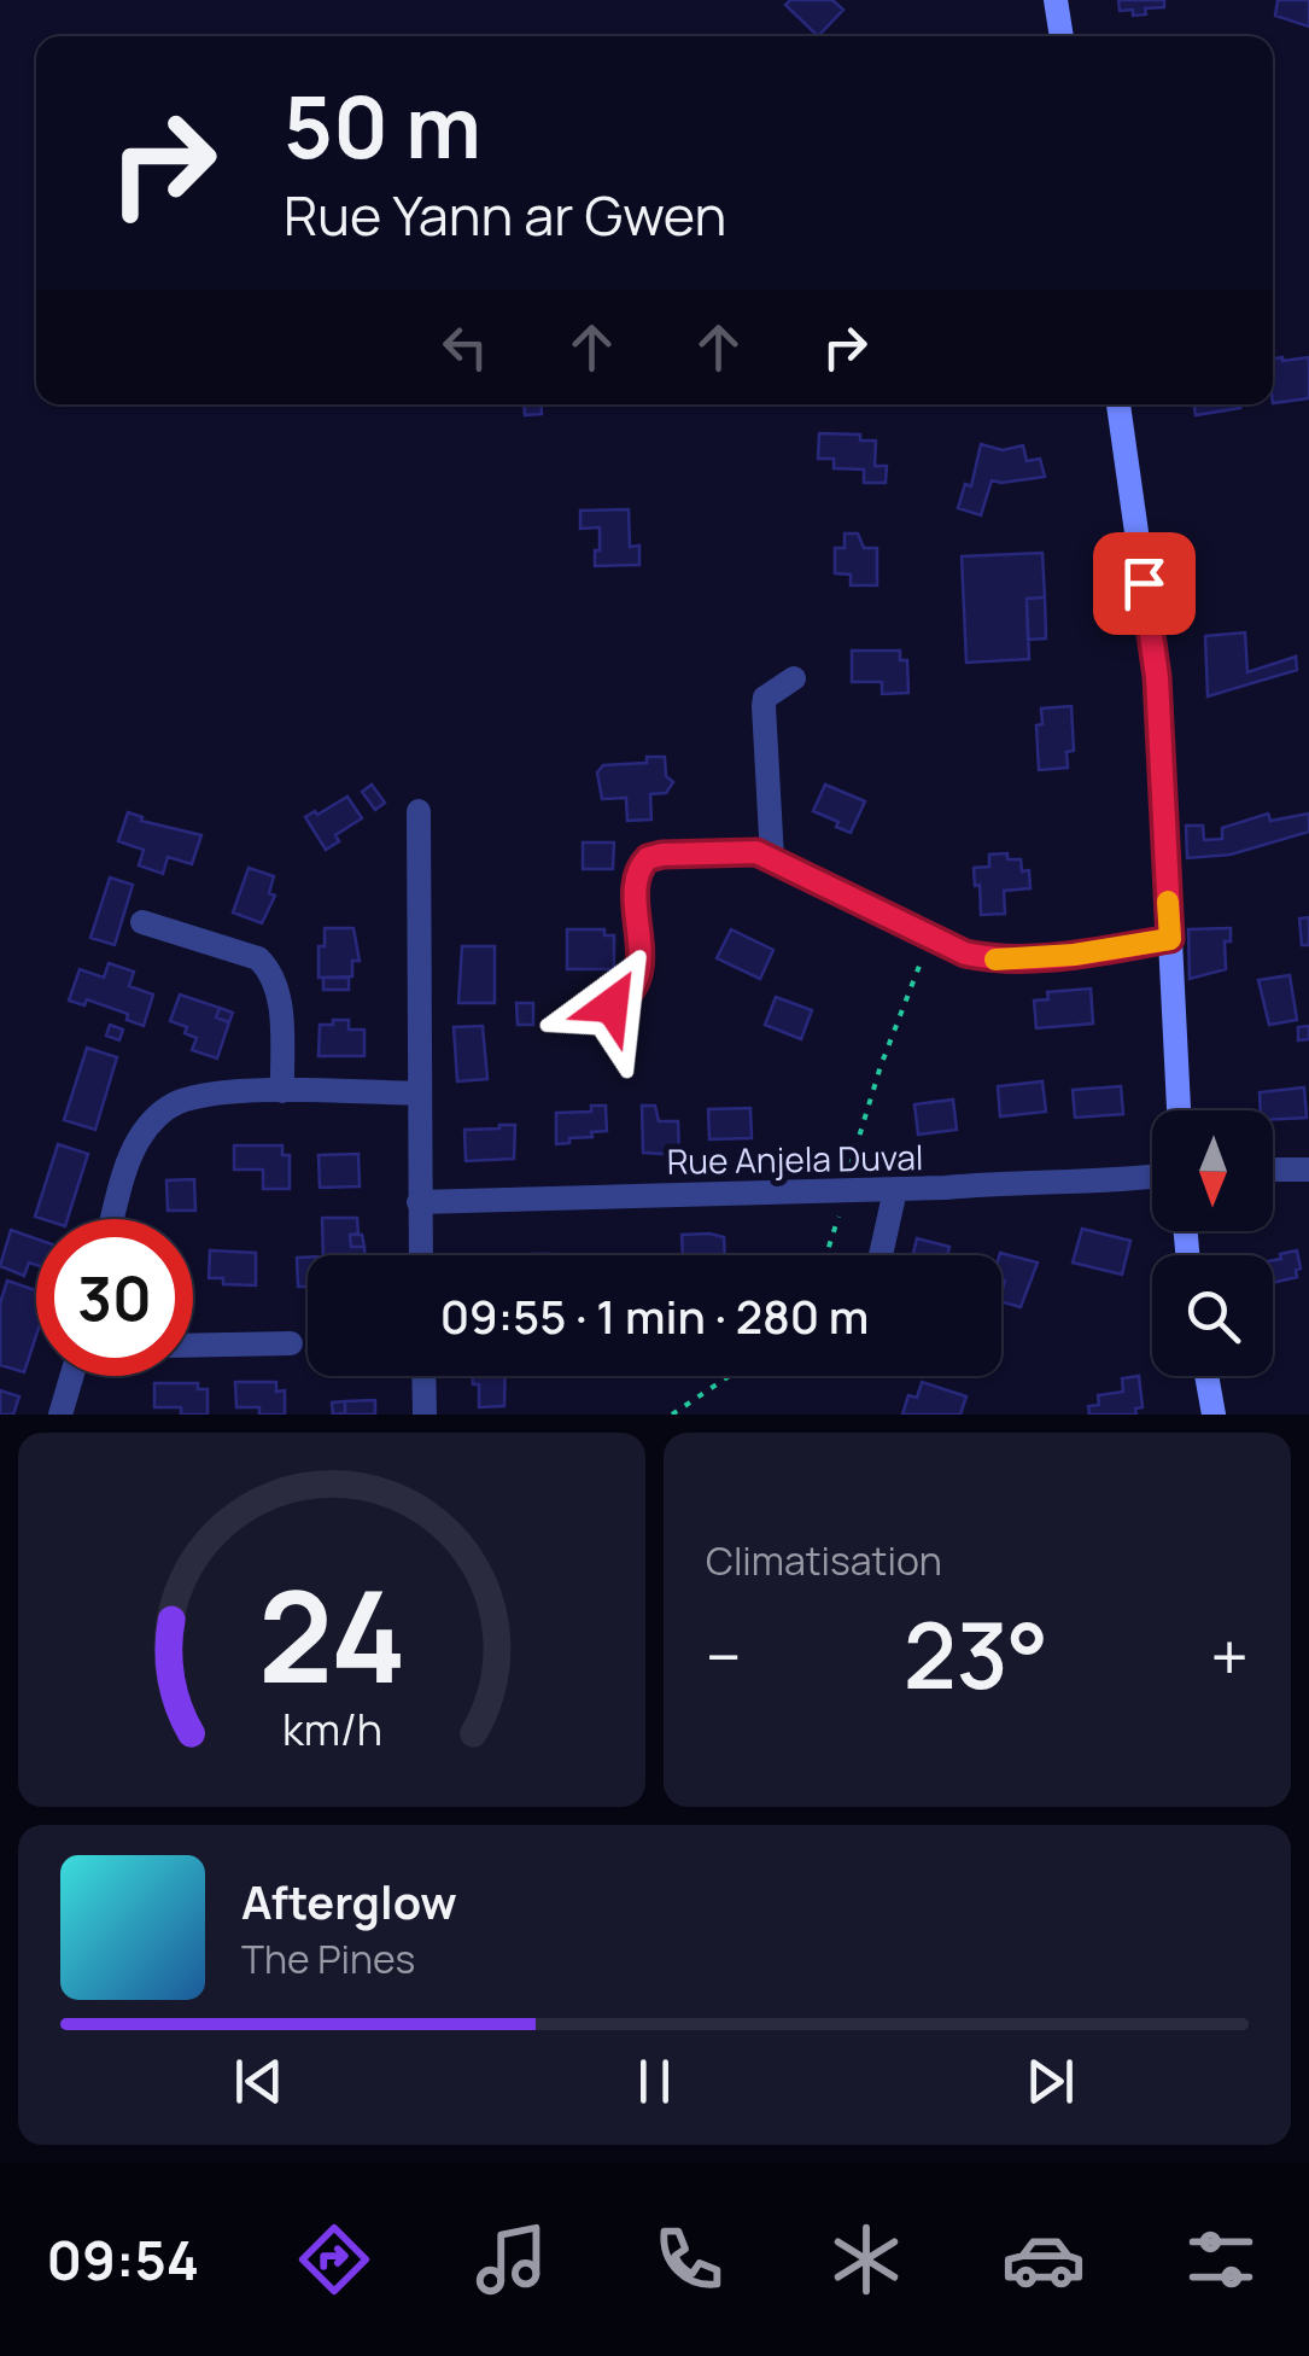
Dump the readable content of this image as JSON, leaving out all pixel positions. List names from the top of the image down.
{
  "streets": {
    "street": ["Rue Anjela Duval"]
  },
  "north": "bottom",
  "page": {
    "turn": ["50 m", "Rue Yann ar Gwen"],
    "limit": "30",
    "trip": "09:55 · 1 min · 280 m",
    "tile": "Climatisation",
    "heat": ["−", "23°", "+"],
    "song": ["Afterglow", "The Pines"],
    "tabs": "09:54",
    "gauge": ["24", "km/h"]
  }
}
